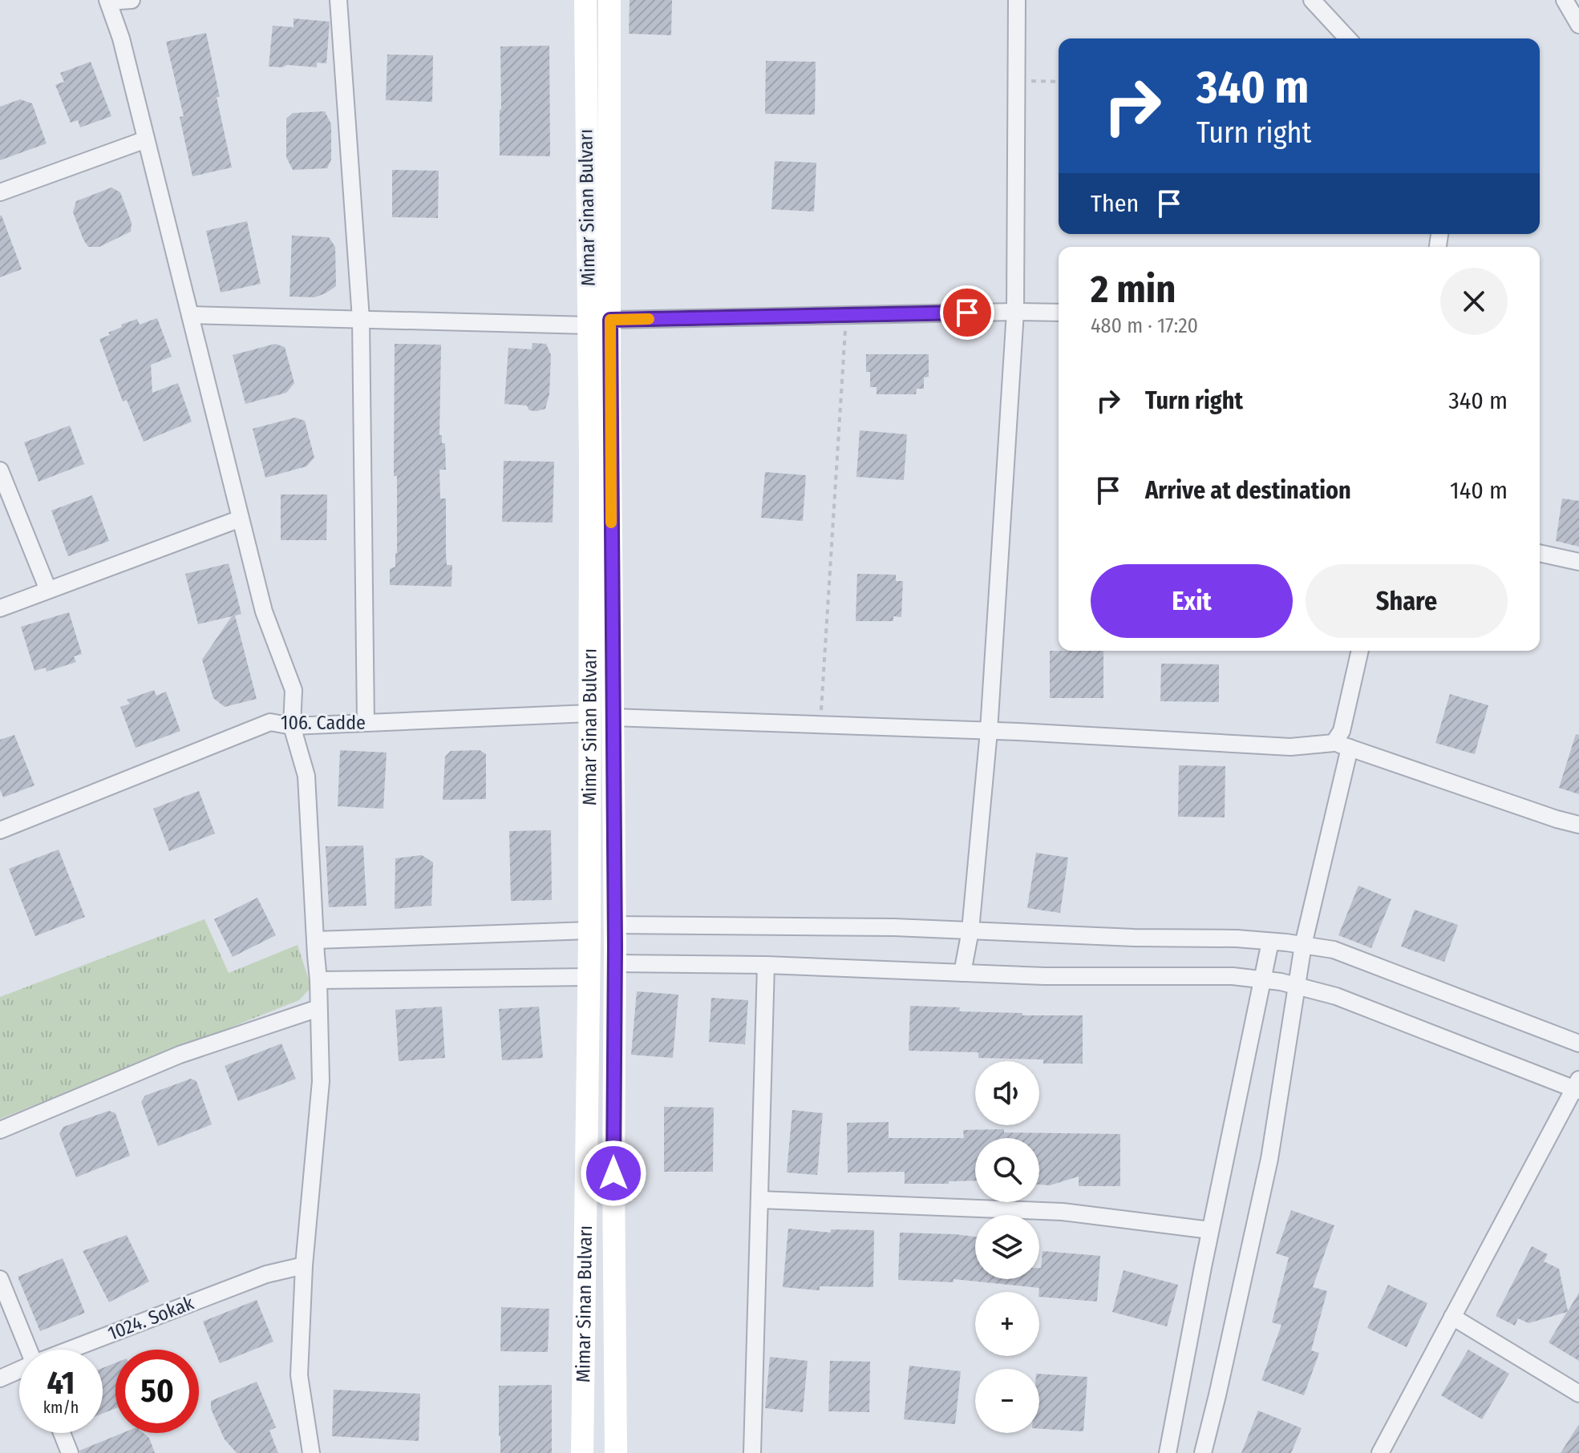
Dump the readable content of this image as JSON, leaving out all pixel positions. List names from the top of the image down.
{
  "streets": {
    "main road": ["Mimar Sinan Bulvarı"],
    "street": ["106. Cadde", "1024. Sokak"]
  },
  "crossings": [
    ["Mimar Sinan Bulvarı", "106. Cadde"]
  ],
  "page": {
    "turn": ["340 m", "Turn right"],
    "then": "Then",
    "heading": ["2 min", "480 m · 17:20"],
    "list": [
      {
        "name": "Turn right",
        "value": "340 m"
      },
      {
        "name": "Arrive at destination",
        "value": "140 m"
      }
    ],
    "buttons": ["Exit", "Share"],
    "map_buttons": ["+", "−"],
    "speed": "41 km/h",
    "limit": "50"
  }
}
